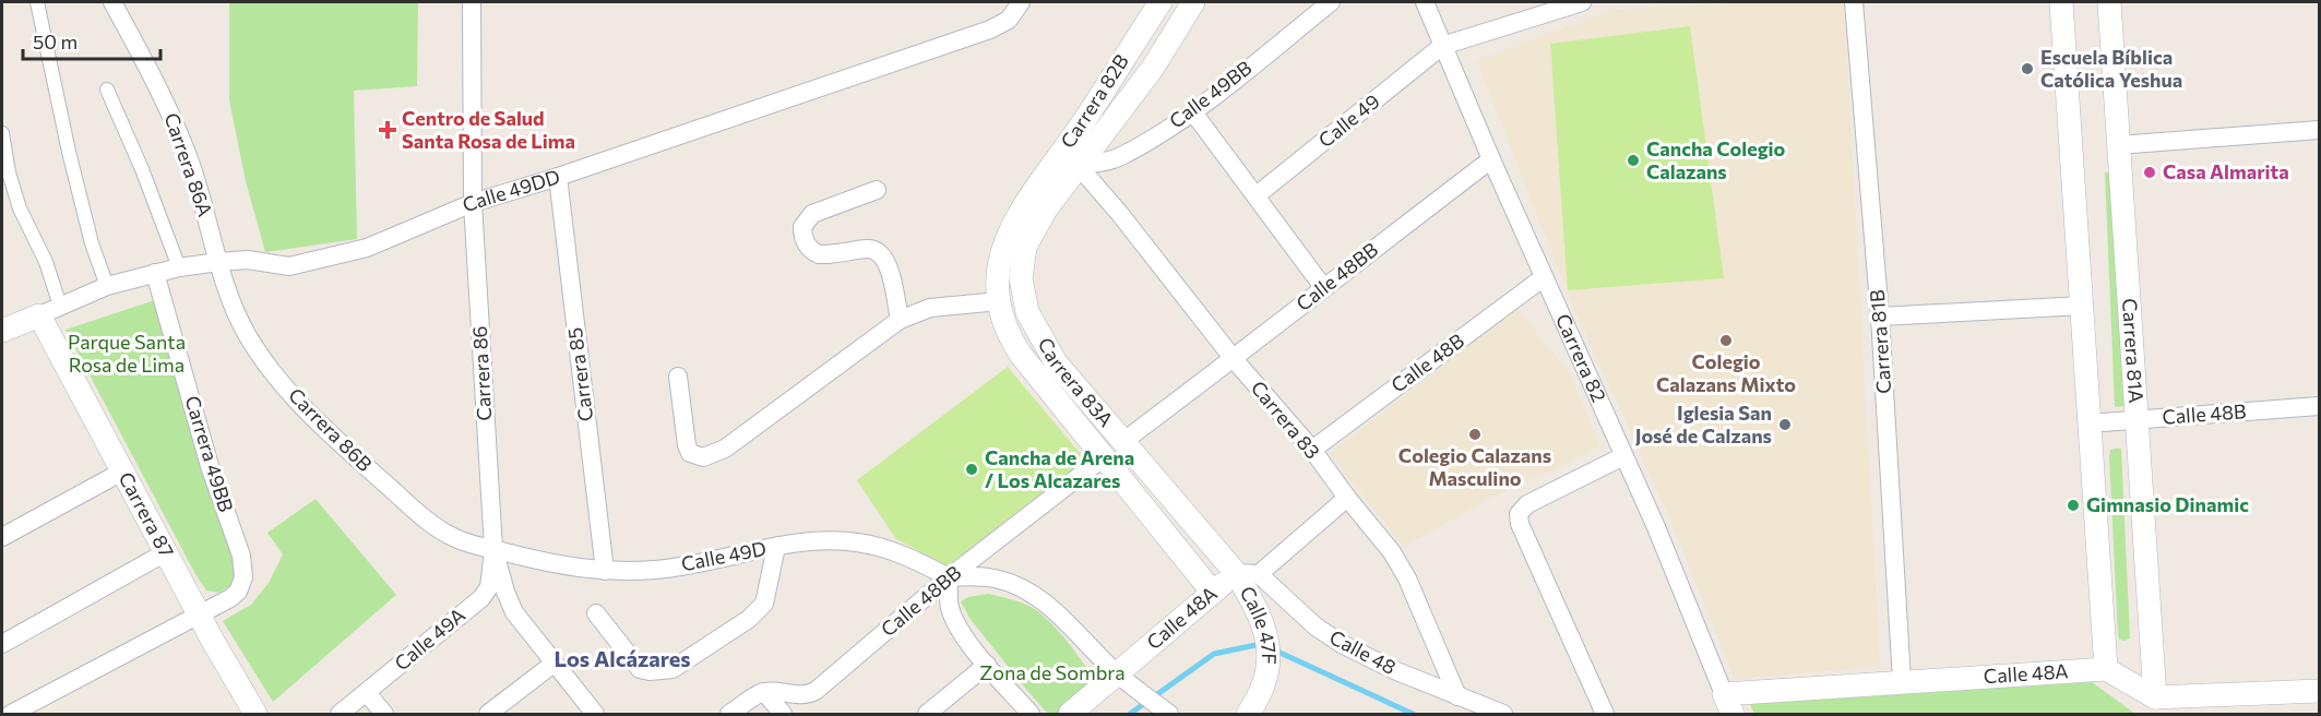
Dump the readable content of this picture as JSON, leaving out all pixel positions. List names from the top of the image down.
{
  "streets": {
    "street": [
      "Calle 49BB",
      "Carrera 82B",
      "Calle 49",
      "Carrera 86A",
      "Calle 49DD",
      "Calle 48BB",
      "Carrera 81B",
      "Carrera 81A",
      "Carrera 82",
      "Calle 48B",
      "Carrera 86",
      "Carrera 85",
      "Carrera 83A",
      "Carrera 83",
      "Carrera 86B",
      "Carrera 49BB",
      "Carrera 87",
      "Calle 49D",
      "Calle 48A",
      "Calle 47F",
      "Calle 49A",
      "Calle 48"
    ]
  },
  "crossings": [
    ["Calle 49BB", "Carrera 82B"],
    ["Calle 49BB", "Carrera 83A"],
    ["Calle 49BB", "Carrera 83"],
    ["Carrera 82B", "Carrera 83A"],
    ["Carrera 82B", "Carrera 83"],
    ["Calle 49", "Carrera 82"],
    ["Carrera 86A", "Calle 49DD"],
    ["Carrera 86A", "Carrera 86B"],
    ["Calle 49DD", "Carrera 86"],
    ["Calle 49DD", "Carrera 85"],
    ["Calle 49DD", "Carrera 86B"],
    ["Calle 49DD", "Carrera 49BB"],
    ["Calle 49DD", "Carrera 87"],
    ["Calle 48BB", "Carrera 82"],
    ["Calle 48BB", "Carrera 83A"],
    ["Calle 48BB", "Carrera 83"],
    ["Calle 48BB", "Calle 49D"],
    ["Carrera 81B", "Calle 48A"],
    ["Carrera 81A", "Calle 48B"],
    ["Carrera 82", "Calle 48B"],
    ["Carrera 82", "Calle 48A"],
    ["Calle 48B", "Carrera 83"],
    ["Carrera 86", "Carrera 86B"],
    ["Carrera 86", "Calle 49D"],
    ["Carrera 86", "Calle 49A"],
    ["Carrera 85", "Calle 49D"],
    ["Carrera 83A", "Carrera 83"],
    ["Carrera 83A", "Calle 48A"],
    ["Carrera 83A", "Calle 47F"],
    ["Carrera 83A", "Calle 48"],
    ["Carrera 83", "Calle 48A"],
    ["Carrera 83", "Calle 48"],
    ["Carrera 86B", "Calle 49D"],
    ["Carrera 86B", "Calle 49A"],
    ["Carrera 49BB", "Carrera 87"],
    ["Calle 49D", "Calle 49A"],
    ["Calle 48A", "Calle 47F"],
    ["Calle 48A", "Calle 48"],
    ["Calle 47F", "Calle 48"]
  ],
  "districts": ["Los Alcázares"],
  "parks": ["Parque Santa Rosa de Lima", "Zona de Sombra"],
  "places": {
    "other": [
      "Escuela Bíblica Católica Yeshua",
      "Cancha Colegio Calazans",
      "Casa Almarita",
      "Colegio Calazans Mixto",
      "Iglesia San José de Calzans",
      "Colegio Calazans Masculino",
      "Cancha de Arena / Los Alcazares",
      "Gimnasio Dinamic"
    ],
    "health": ["Centro de Salud Santa Rosa de Lima"]
  },
  "scale_bar": "50 m"
}
